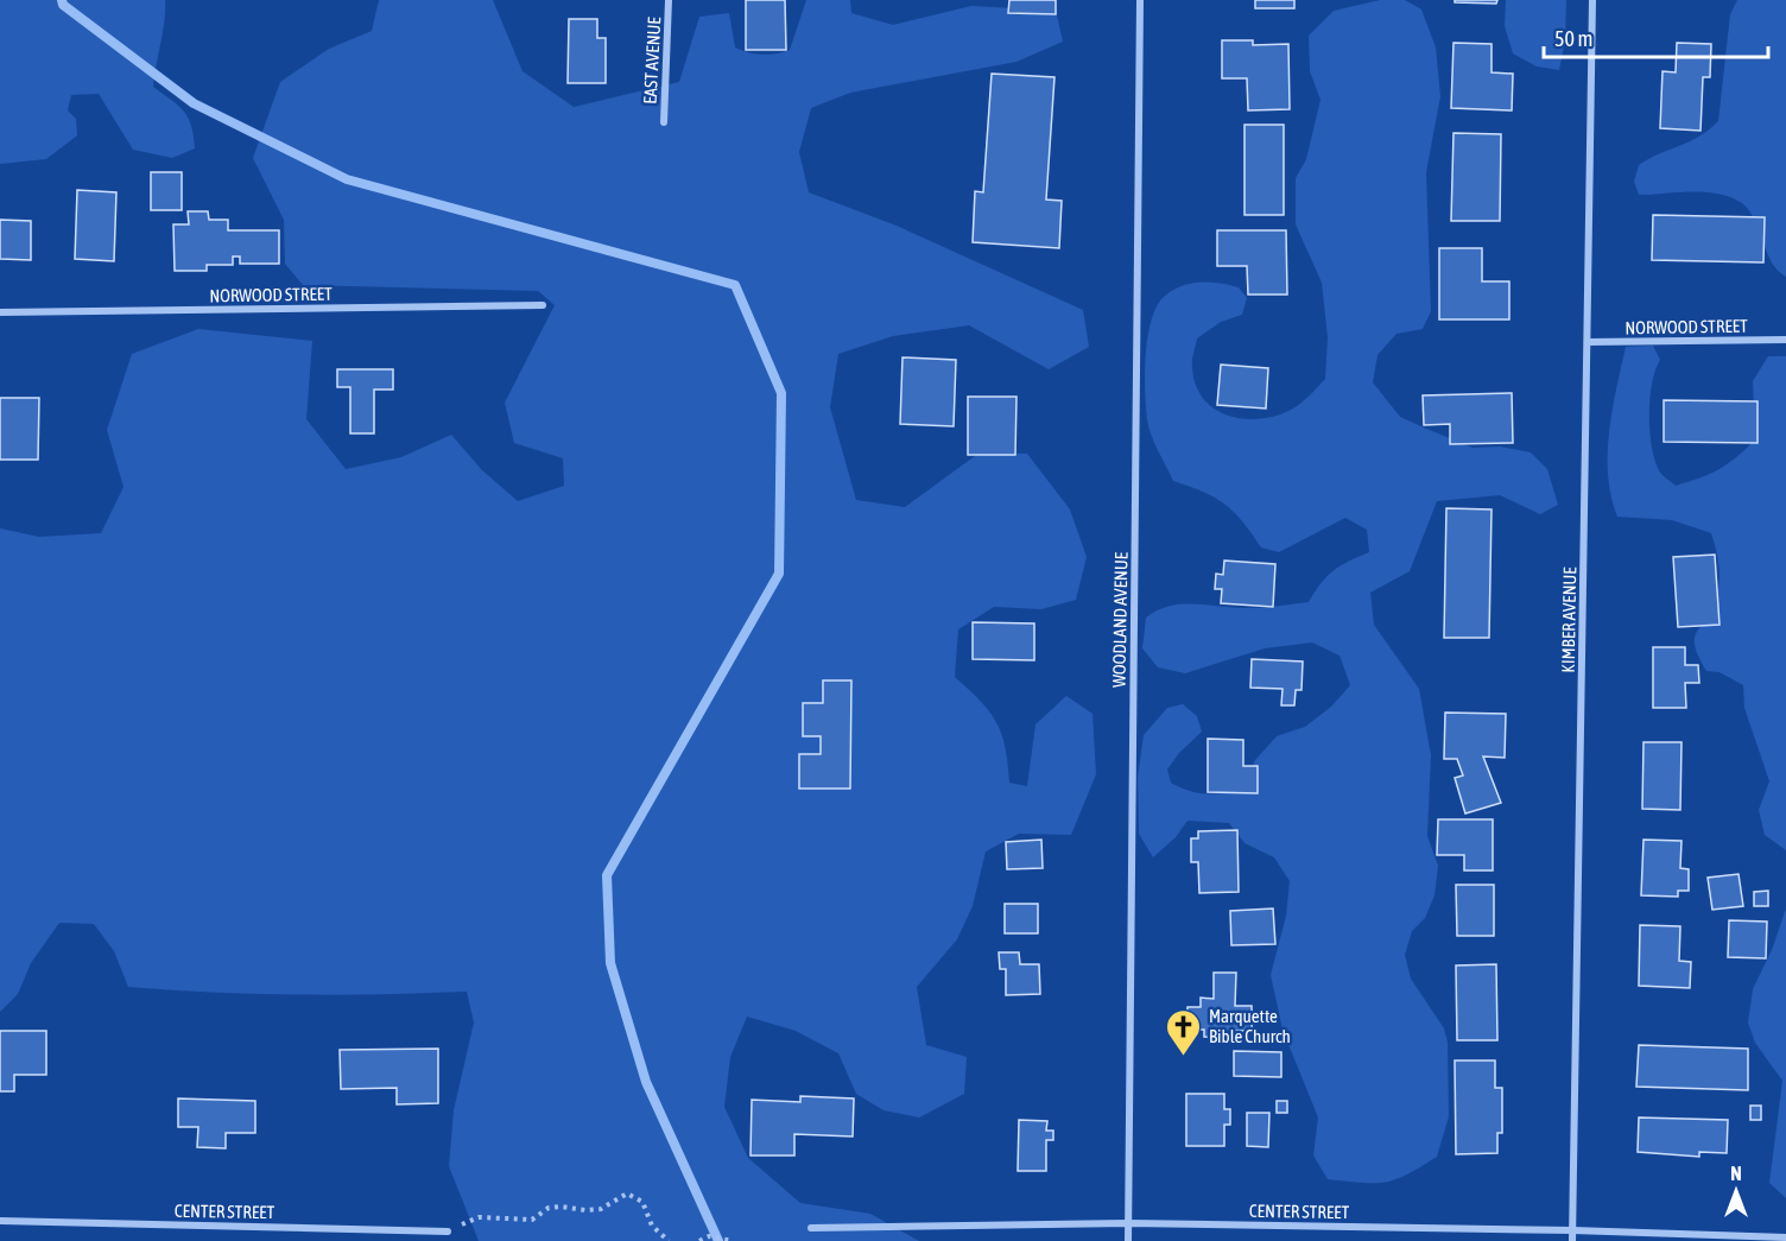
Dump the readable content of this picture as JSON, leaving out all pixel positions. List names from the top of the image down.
{
  "streets": {
    "street": [
      "EAST AVENUE",
      "NORWOOD STREET",
      "WOODLAND AVENUE",
      "KIMBER AVENUE",
      "CENTER STREET"
    ]
  },
  "crossings": [
    ["NORWOOD STREET", "KIMBER AVENUE"],
    ["WOODLAND AVENUE", "CENTER STREET"],
    ["KIMBER AVENUE", "CENTER STREET"]
  ],
  "places": {
    "church": ["Marquette Bible Church"]
  },
  "scale_bar": "50 m",
  "north": "top"
}
